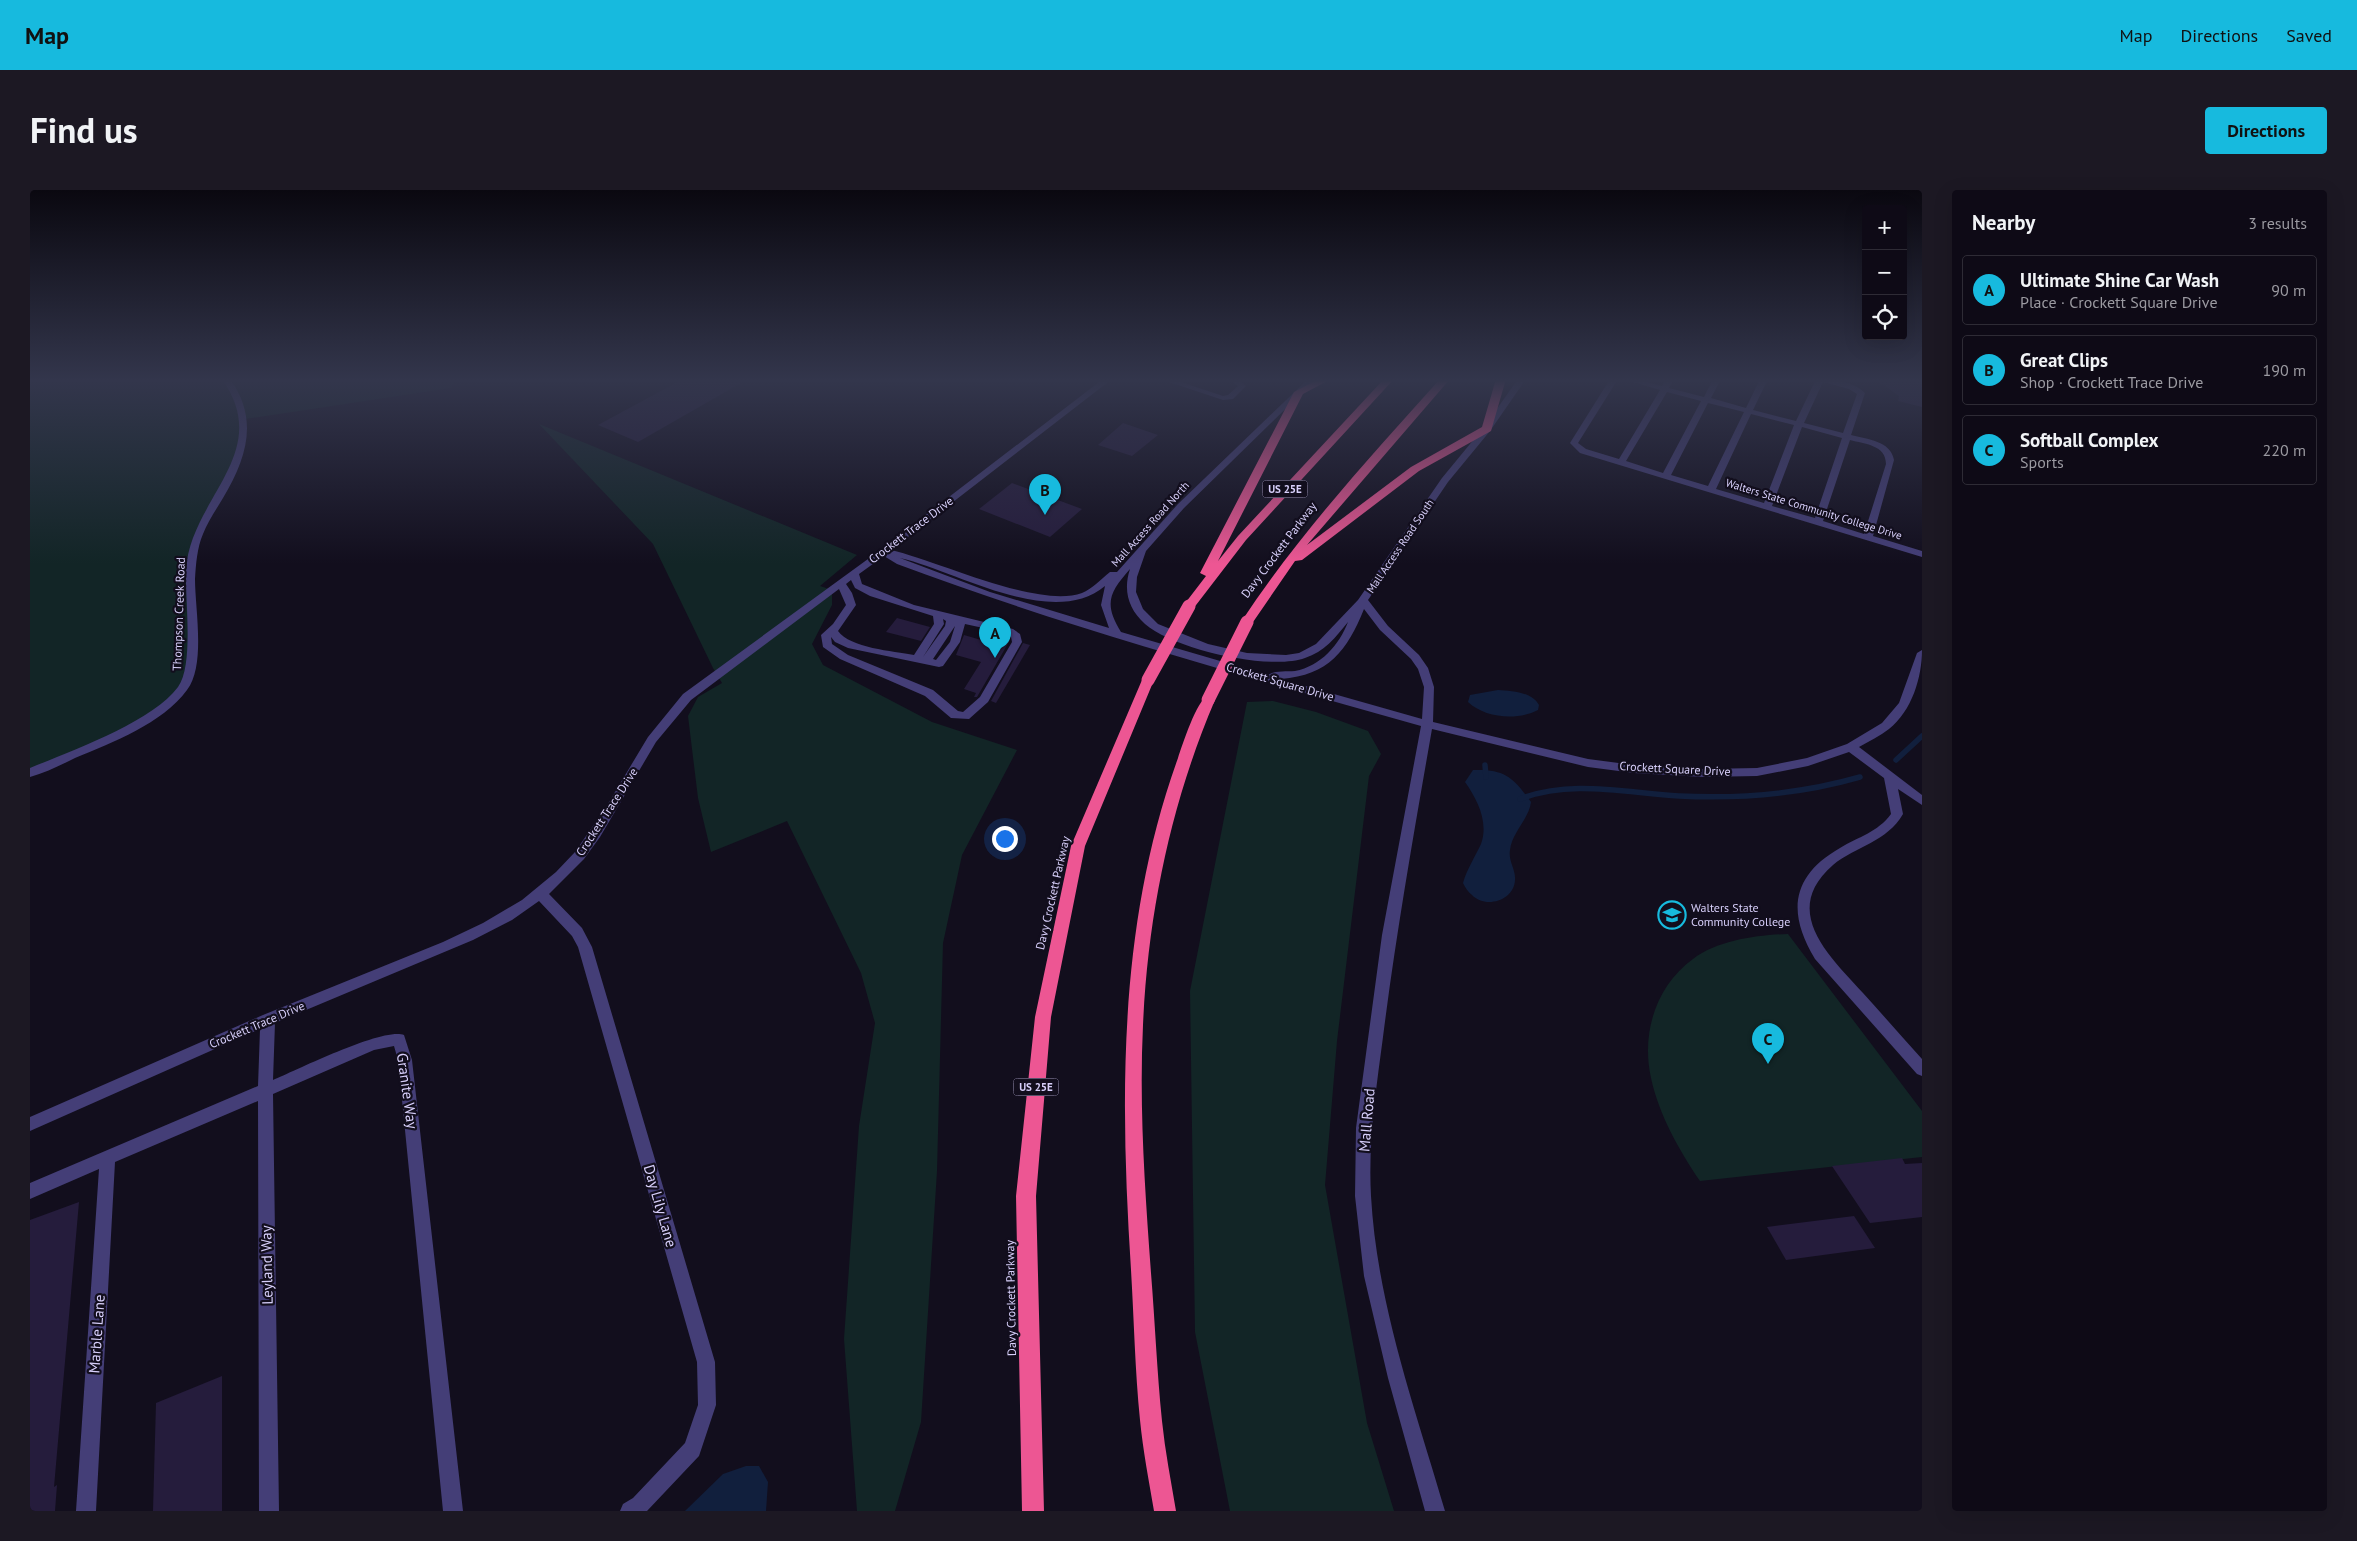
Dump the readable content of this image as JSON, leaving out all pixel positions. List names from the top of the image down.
{
  "streets": {
    "highway": ["US 25E", "Davy Crockett Parkway"],
    "street": [
      "Walters State Community College Drive",
      "Mall Access Road North",
      "Crockett Trace Drive",
      "Mall Access Road South",
      "Thompson Creek Road",
      "Crockett Square Drive",
      "Granite Way",
      "Mall Road",
      "Day Lily Lane",
      "Leyland Way",
      "Marble Lane"
    ]
  },
  "crossings": [
    ["Mall Access Road North", "Crockett Square Drive"],
    ["Crockett Trace Drive", "Crockett Square Drive"],
    ["Crockett Trace Drive", "Day Lily Lane"],
    ["Crockett Trace Drive", "Leyland Way"],
    ["Mall Access Road South", "Crockett Square Drive"],
    ["Mall Access Road South", "Mall Road"],
    ["Crockett Square Drive", "Mall Road"],
    ["Granite Way", "Leyland Way"],
    ["Granite Way", "Marble Lane"]
  ],
  "places": {
    "school or university": ["Walters State Community College"]
  },
  "page": {
    "header": "Map",
    "nav": ["Map", "Directions", "Saved"],
    "title": "Find us",
    "buttons": "Directions",
    "heading": ["Nearby", "3 results"],
    "map_buttons": ["+", "−"],
    "list": [
      {
        "mark": "A",
        "name": "Ultimate Shine Car Wash",
        "note": "Place · Crockett Square Drive",
        "value": "90 m"
      },
      {
        "mark": "B",
        "name": "Great Clips",
        "note": "Shop · Crockett Trace Drive",
        "value": "190 m"
      },
      {
        "mark": "C",
        "name": "Softball Complex",
        "note": "Sports",
        "value": "220 m"
      }
    ],
    "pins": ["B", "A", "C"]
  }
}
